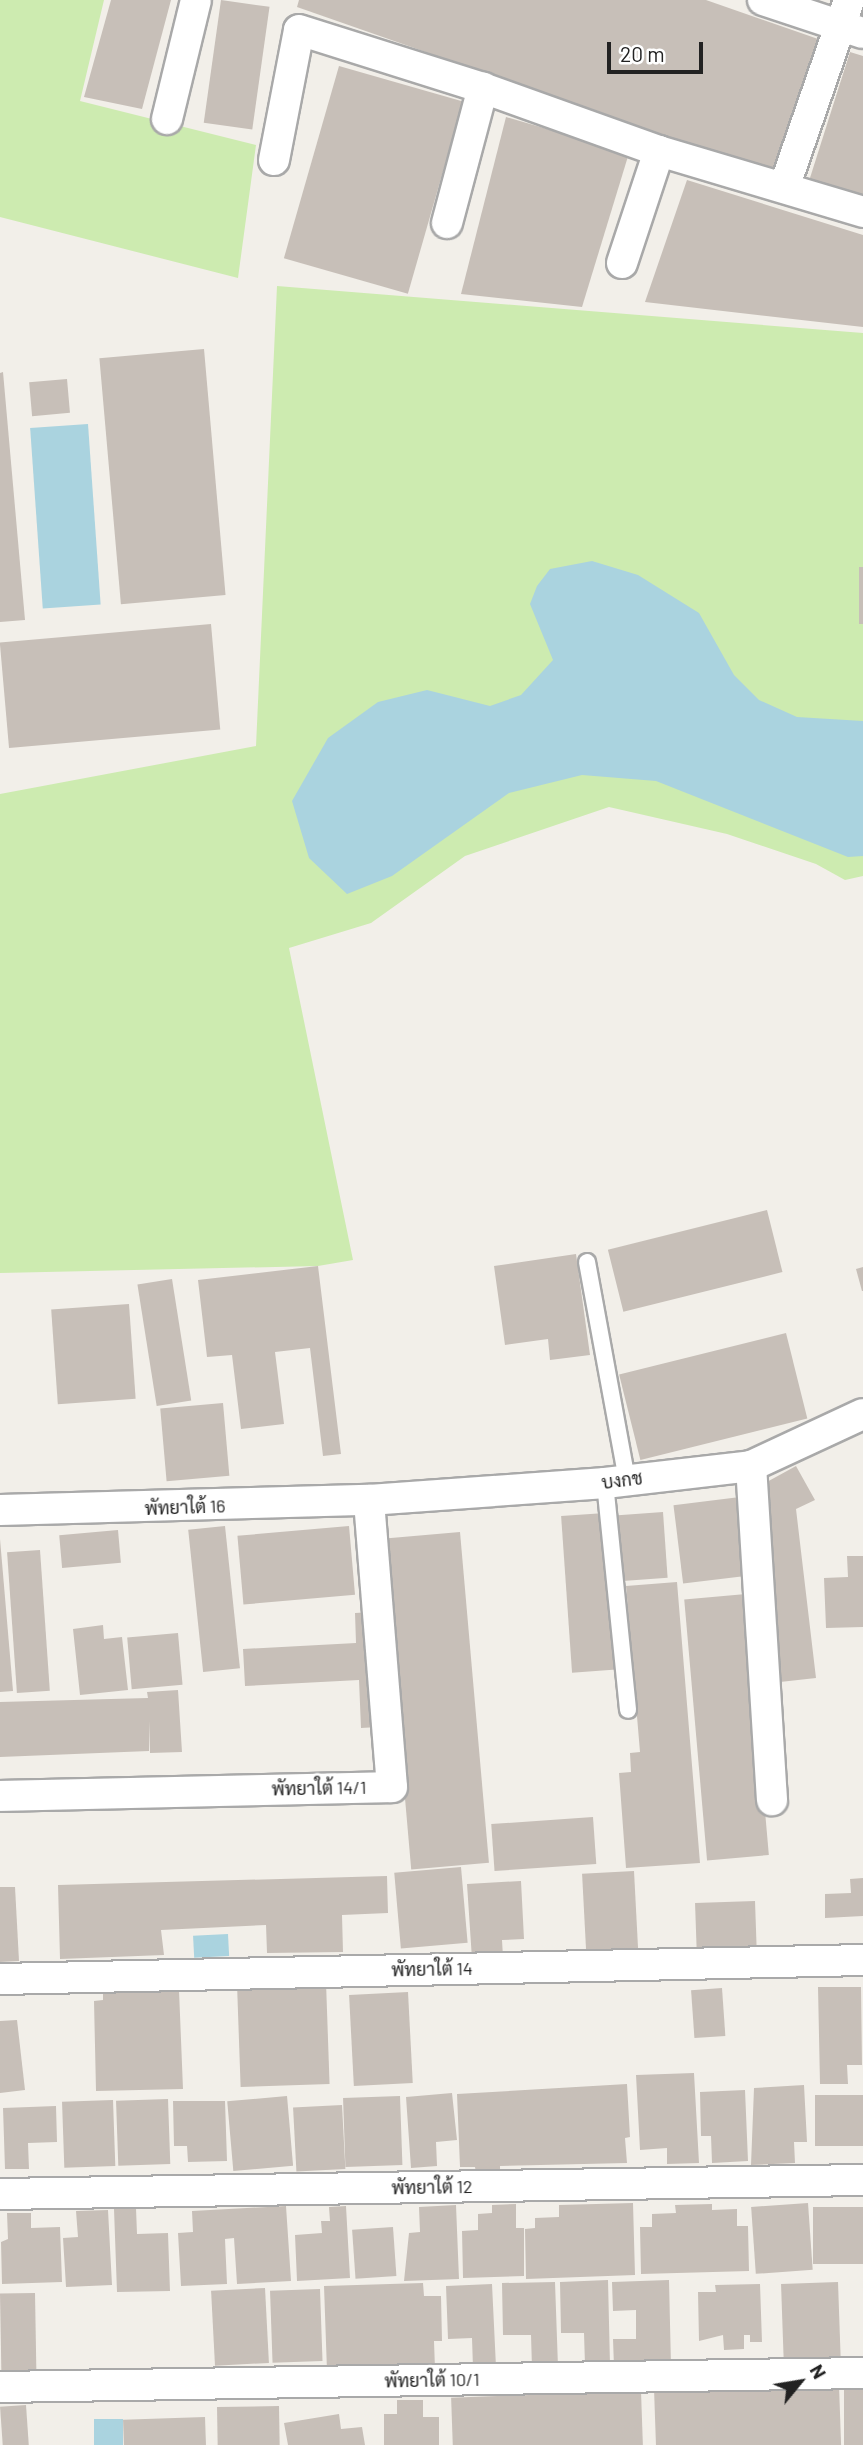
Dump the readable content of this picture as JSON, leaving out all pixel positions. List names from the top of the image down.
{
  "streets": {
    "street": [
      "บงกช",
      "พัทยาใต้ 16",
      "พัทยาใต้ 14/1",
      "พัทยาใต้ 14",
      "พัทยาใต้ 12",
      "พัทยาใต้ 10/1"
    ]
  },
  "crossings": [
    ["บงกช", "พัทยาใต้ 16"],
    ["บงกช", "พัทยาใต้ 14/1"],
    ["พัทยาใต้ 16", "พัทยาใต้ 14/1"]
  ],
  "scale_bar": "20 m",
  "north": "top right"
}
